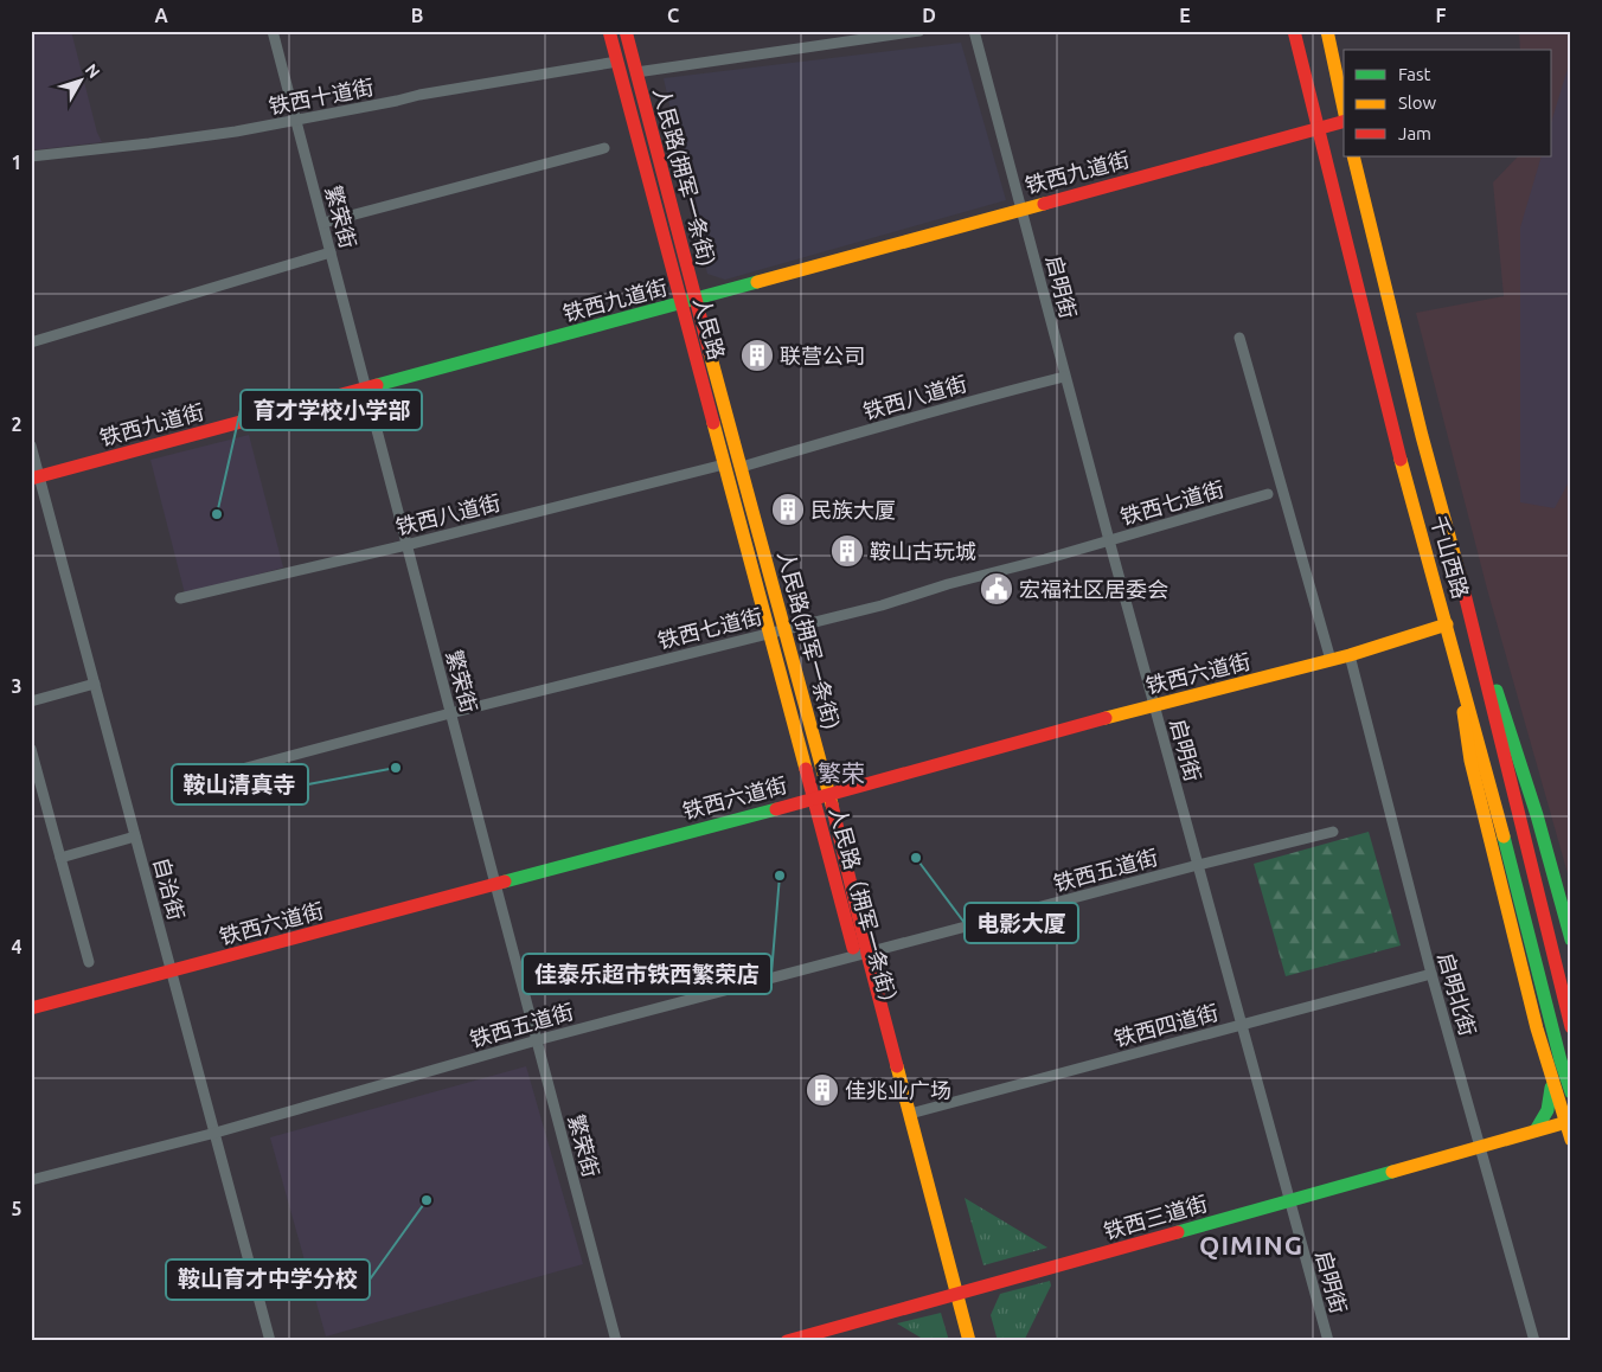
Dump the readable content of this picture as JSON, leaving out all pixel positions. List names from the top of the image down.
{
  "streets": {
    "main road": [
      "铁西九道街",
      "人民路(拥军一条街)",
      "人民路",
      "千山西路",
      "铁西六道街",
      "人民路（拥军一条街）",
      "铁西三道街"
    ],
    "street": [
      "铁西十道街",
      "繁荣街",
      "启明街",
      "铁西八道街",
      "铁西七道街",
      "铁西五道街",
      "自治街",
      "启明北街",
      "铁西四道街"
    ]
  },
  "crossings": [
    ["铁西十道街", "繁荣街"],
    ["铁西十道街", "人民路"],
    ["铁西九道街", "人民路(拥军一条街)"],
    ["铁西九道街", "繁荣街"],
    ["铁西九道街", "启明街"],
    ["铁西九道街", "人民路"],
    ["铁西九道街", "千山西路"],
    ["铁西九道街", "自治街"],
    ["人民路(拥军一条街)", "铁西八道街"],
    ["人民路(拥军一条街)", "铁西七道街"],
    ["人民路(拥军一条街)", "铁西六道街"],
    ["人民路(拥军一条街)", "铁西五道街"],
    ["人民路(拥军一条街)", "人民路（拥军一条街）"],
    ["人民路(拥军一条街)", "铁西四道街"],
    ["人民路(拥军一条街)", "铁西三道街"],
    ["繁荣街", "铁西八道街"],
    ["繁荣街", "铁西七道街"],
    ["繁荣街", "铁西六道街"],
    ["繁荣街", "铁西五道街"],
    ["启明街", "铁西八道街"],
    ["启明街", "铁西七道街"],
    ["启明街", "铁西六道街"],
    ["启明街", "铁西五道街"],
    ["启明街", "铁西四道街"],
    ["启明街", "铁西三道街"],
    ["人民路", "铁西八道街"],
    ["人民路", "人民路（拥军一条街）"],
    ["铁西八道街", "人民路（拥军一条街）"],
    ["铁西七道街", "人民路（拥军一条街）"],
    ["千山西路", "铁西六道街"],
    ["铁西六道街", "自治街"],
    ["铁西六道街", "人民路（拥军一条街）"],
    ["铁西六道街", "启明北街"],
    ["铁西五道街", "自治街"],
    ["铁西五道街", "人民路（拥军一条街）"],
    ["人民路（拥军一条街）", "铁西三道街"],
    ["启明北街", "铁西四道街"],
    ["启明北街", "铁西三道街"]
  ],
  "districts": ["繁荣", "QIMING"],
  "places": {
    "building": [
      "联营公司",
      "民族大厦",
      "鞍山古玩城",
      "佳兆业广场"
    ],
    "other": [
      "育才学校小学部",
      "鞍山清真寺",
      "电影大厦",
      "佳泰乐超市铁西繁荣店",
      "鞍山育才中学分校"
    ],
    "public building": ["宏福社区居委会"]
  },
  "legend": ["Fast", "Slow", "Jam"],
  "north": "top right",
  "grid": {
    "columns": [
      "A",
      "B",
      "C",
      "D",
      "E",
      "F"
    ],
    "rows": [
      "1",
      "2",
      "3",
      "4",
      "5"
    ]
  }
}
